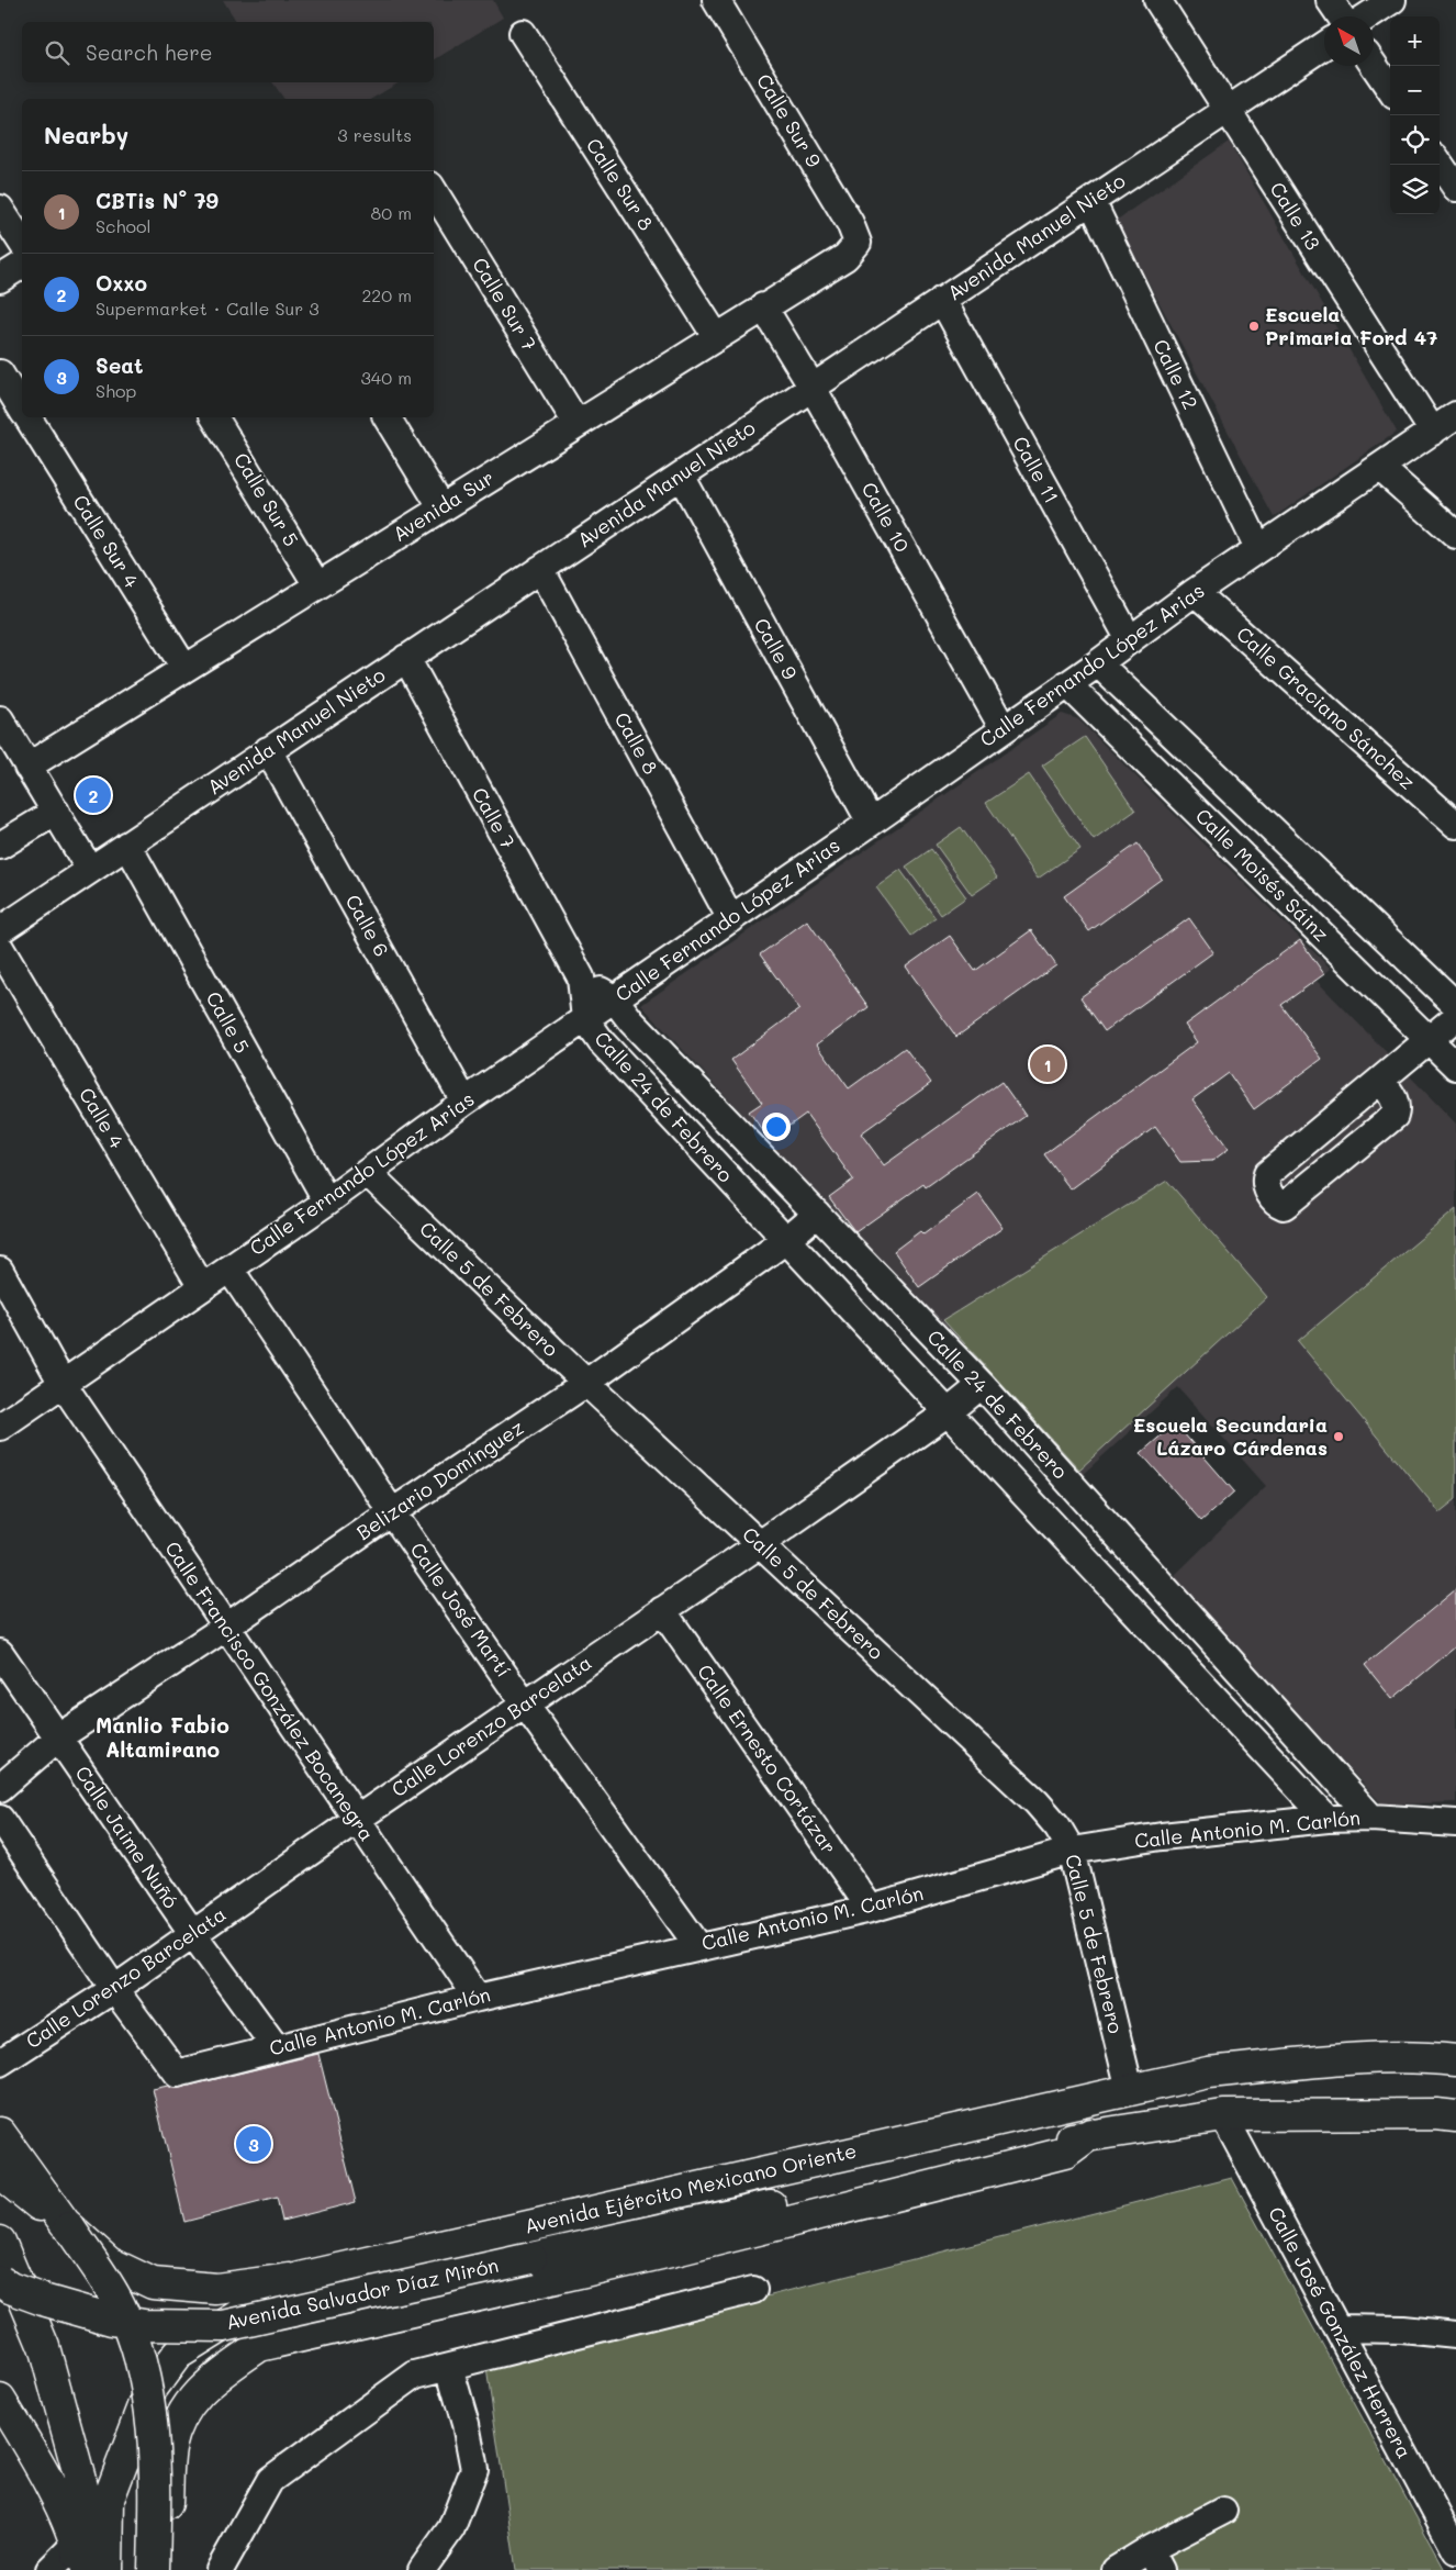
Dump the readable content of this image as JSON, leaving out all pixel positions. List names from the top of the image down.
{
  "streets": {
    "main road": ["Avenida Ejército Mexicano Oriente", "Avenida Salvador Díaz Mirón"],
    "street": [
      "Calle Sur 9",
      "Calle Sur 8",
      "Calle 13",
      "Avenida Manuel Nieto",
      "Calle Sur 7",
      "Calle 12",
      "Calle 11",
      "Calle Sur 5",
      "Avenida Sur",
      "Calle 10",
      "Calle Sur 4",
      "Calle 9",
      "Calle Fernando López Arias",
      "Calle Graciano Sánchez",
      "Calle 8",
      "Calle 7",
      "Calle Moisés Sáinz",
      "Calle 6",
      "Calle 5",
      "Calle 24 de Febrero",
      "Calle 4",
      "Calle 5 de Febrero",
      "Belizario Domínguez",
      "Calle José Martí",
      "Calle Francisco González Bocanegra",
      "Calle Lorenzo Barcelata",
      "Calle Ernesto Cortázar",
      "Calle Antonio M. Carlón",
      "Calle Jaime Nuñó",
      "Calle José González Herrera"
    ]
  },
  "crossings": [
    ["Calle Sur 9", "Avenida Sur"],
    ["Calle Sur 8", "Avenida Sur"],
    ["Calle 13", "Avenida Manuel Nieto"],
    ["Calle 13", "Calle Fernando López Arias"],
    ["Avenida Manuel Nieto", "Calle 12"],
    ["Avenida Manuel Nieto", "Calle 11"],
    ["Avenida Manuel Nieto", "Calle 10"],
    ["Avenida Manuel Nieto", "Calle 9"],
    ["Avenida Manuel Nieto", "Calle 8"],
    ["Avenida Manuel Nieto", "Calle 7"],
    ["Avenida Manuel Nieto", "Calle 6"],
    ["Avenida Manuel Nieto", "Calle 5"],
    ["Calle Sur 7", "Avenida Sur"],
    ["Calle 12", "Calle Fernando López Arias"],
    ["Calle 11", "Calle Fernando López Arias"],
    ["Calle Sur 5", "Avenida Sur"],
    ["Avenida Sur", "Calle 10"],
    ["Avenida Sur", "Calle Sur 4"],
    ["Calle 10", "Calle Fernando López Arias"],
    ["Calle 9", "Calle Fernando López Arias"],
    ["Calle Fernando López Arias", "Calle Graciano Sánchez"],
    ["Calle Fernando López Arias", "Calle 8"],
    ["Calle Fernando López Arias", "Calle 7"],
    ["Calle Fernando López Arias", "Calle Moisés Sáinz"],
    ["Calle Fernando López Arias", "Calle 6"],
    ["Calle Fernando López Arias", "Calle 5"],
    ["Calle Fernando López Arias", "Calle 24 de Febrero"],
    ["Calle Fernando López Arias", "Calle 4"],
    ["Calle Fernando López Arias", "Calle 5 de Febrero"],
    ["Calle Fernando López Arias", "Calle José Martí"],
    ["Calle Fernando López Arias", "Calle Francisco González Bocanegra"],
    ["Calle 7", "Calle 24 de Febrero"],
    ["Calle 24 de Febrero", "Belizario Domínguez"],
    ["Calle 24 de Febrero", "Calle Lorenzo Barcelata"],
    ["Calle 24 de Febrero", "Calle Antonio M. Carlón"],
    ["Calle 5 de Febrero", "Belizario Domínguez"],
    ["Calle 5 de Febrero", "Calle Lorenzo Barcelata"],
    ["Calle 5 de Febrero", "Calle Antonio M. Carlón"],
    ["Calle 5 de Febrero", "Avenida Ejército Mexicano Oriente"],
    ["Belizario Domínguez", "Calle José Martí"],
    ["Belizario Domínguez", "Calle Francisco González Bocanegra"],
    ["Belizario Domínguez", "Calle Jaime Nuñó"],
    ["Calle José Martí", "Calle Lorenzo Barcelata"],
    ["Calle José Martí", "Calle Antonio M. Carlón"],
    ["Calle Francisco González Bocanegra", "Calle Lorenzo Barcelata"],
    ["Calle Francisco González Bocanegra", "Calle Antonio M. Carlón"],
    ["Calle Lorenzo Barcelata", "Calle Ernesto Cortázar"],
    ["Calle Lorenzo Barcelata", "Calle Antonio M. Carlón"],
    ["Calle Lorenzo Barcelata", "Calle Jaime Nuñó"],
    ["Calle Ernesto Cortázar", "Calle Antonio M. Carlón"],
    ["Calle Antonio M. Carlón", "Calle Jaime Nuñó"],
    ["Avenida Ejército Mexicano Oriente", "Avenida Salvador Díaz Mirón"],
    ["Avenida Ejército Mexicano Oriente", "Calle José González Herrera"]
  ],
  "districts": ["Manlio Fabio Altamirano"],
  "places": ["Escuela Primaria Ford 47", "Escuela Secundaria Lázaro Cárdenas"],
  "north": "top left",
  "page": {
    "map_buttons": ["+", "−"],
    "search": "Search here",
    "heading": ["Nearby", "3 results"],
    "list": [
      {
        "mark": "1",
        "name": "CBTis N° 79",
        "note": "School",
        "value": "80 m"
      },
      {
        "mark": "2",
        "name": "Oxxo",
        "note": "Supermarket · Calle Sur 3",
        "value": "220 m"
      },
      {
        "mark": "3",
        "name": "Seat",
        "note": "Shop",
        "value": "340 m"
      }
    ],
    "pins": ["2", "1", "3"]
  }
}
